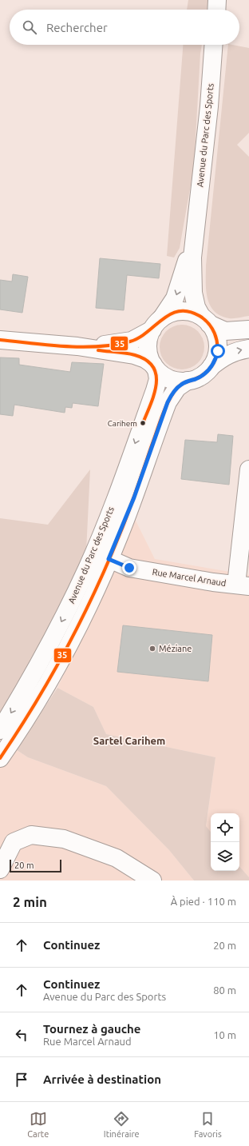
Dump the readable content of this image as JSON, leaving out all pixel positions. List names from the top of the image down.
{
  "streets": {
    "main road": ["Avenue du Parc des Sports", "Rue Marcel Arnaud"]
  },
  "crossings": [
    ["Avenue du Parc des Sports", "Rue Marcel Arnaud"]
  ],
  "districts": ["Sartel Carihem"],
  "places": ["Carihem", "Méziane"],
  "lines": ["transit line 35"],
  "scale_bar": "20 m",
  "page": {
    "search": "Rechercher",
    "scale": "20 m",
    "heading": ["2 min", "À pied · 110 m"],
    "list": [
      ["Continuez", "20 m"],
      ["Continuez", "Avenue du Parc des Sports", "80 m"],
      ["Tournez à gauche", "Rue Marcel Arnaud", "10 m"],
      "Arrivée à destination"
    ],
    "nav": ["Carte", "Itinéraire", "Favoris"]
  }
}
